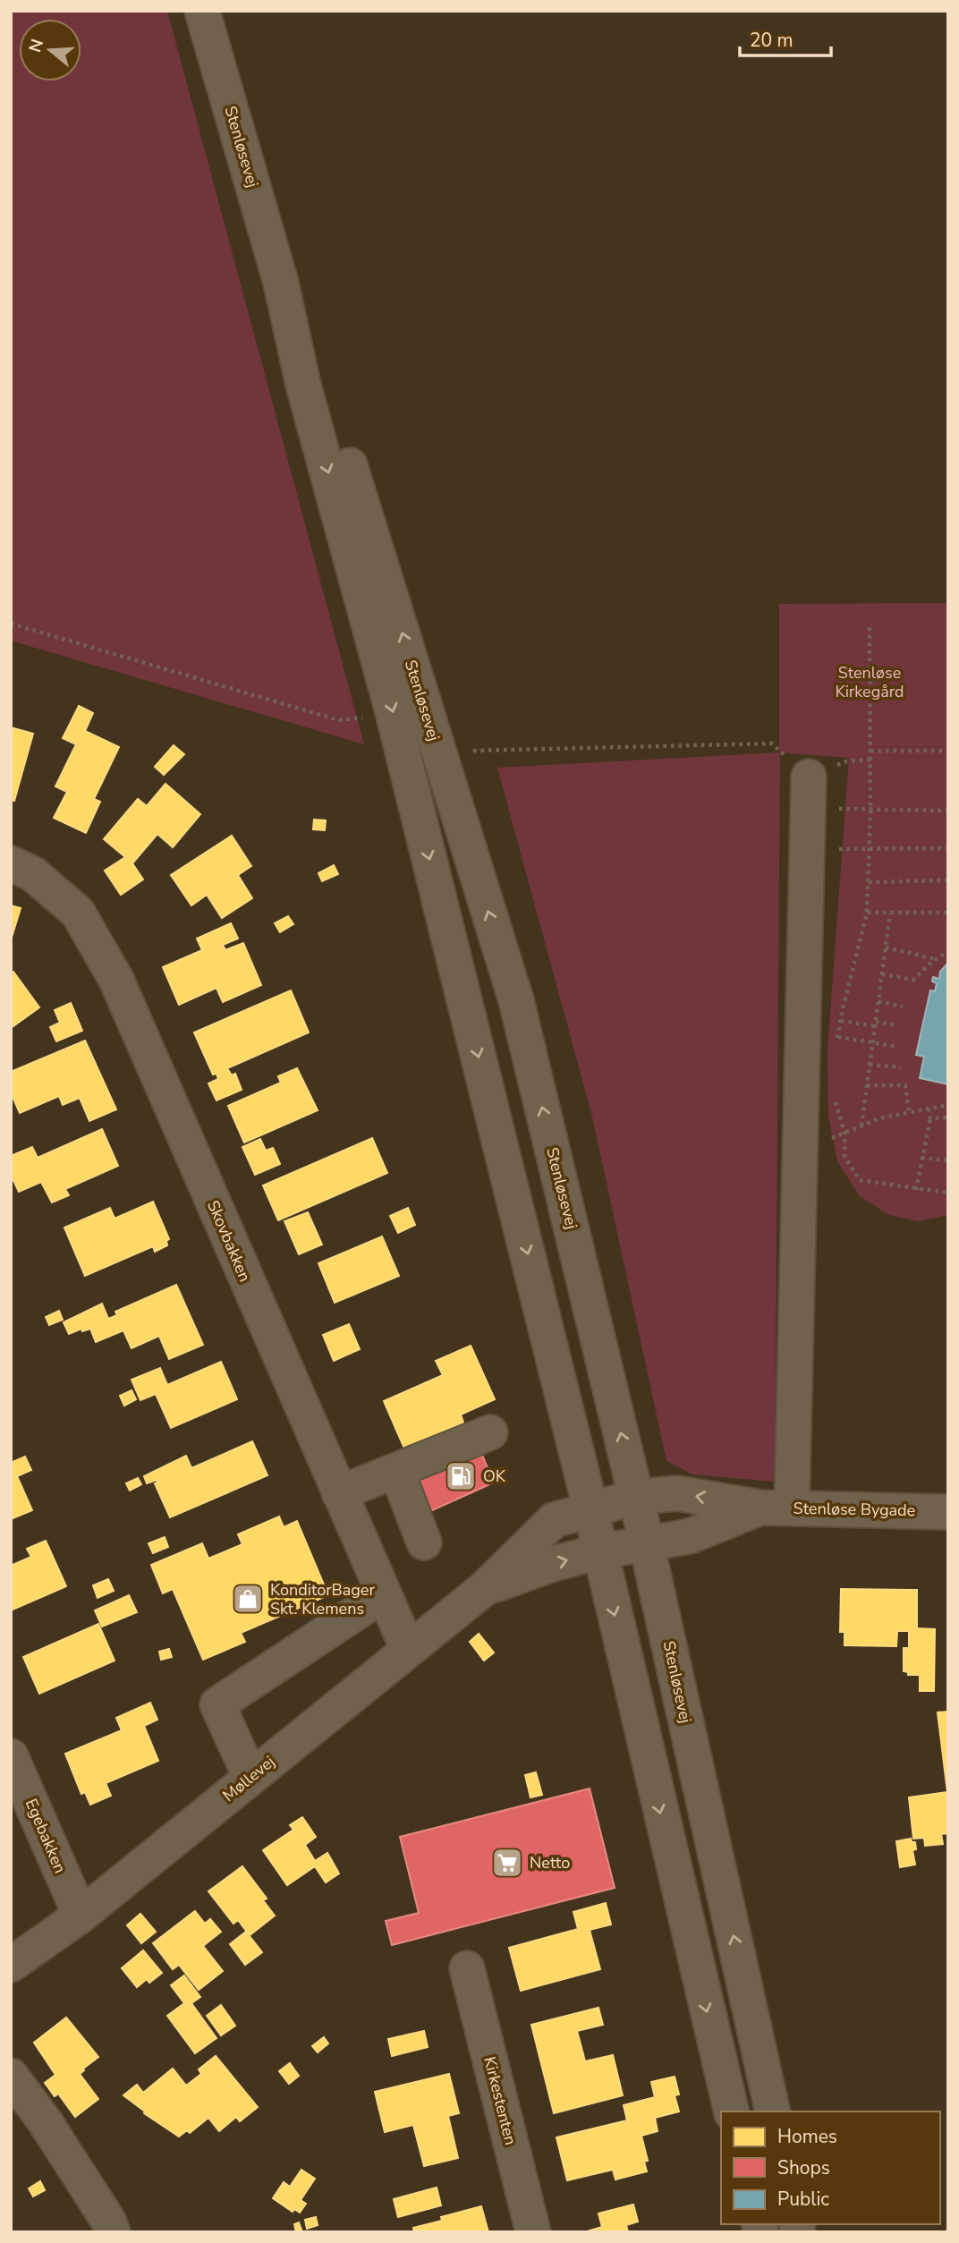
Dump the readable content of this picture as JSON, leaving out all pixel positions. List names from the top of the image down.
{
  "streets": {
    "street": [
      "Stenløsevej",
      "Skovbakken",
      "Stenløse Bygade",
      "Møllevej",
      "Egebakken",
      "Kirkestenten"
    ]
  },
  "crossings": [
    ["Stenløsevej", "Stenløse Bygade"],
    ["Stenløsevej", "Møllevej"],
    ["Skovbakken", "Møllevej"],
    ["Stenløse Bygade", "Møllevej"],
    ["Møllevej", "Egebakken"]
  ],
  "parks": ["Stenløse Kirkegård"],
  "places": {
    "fuel station": ["OK"],
    "shop": ["KonditorBager Skt. Klemens"],
    "supermarket": ["Netto"]
  },
  "legend": ["Homes", "Shops", "Public"],
  "scale_bar": "20 m",
  "north": "left"
}
